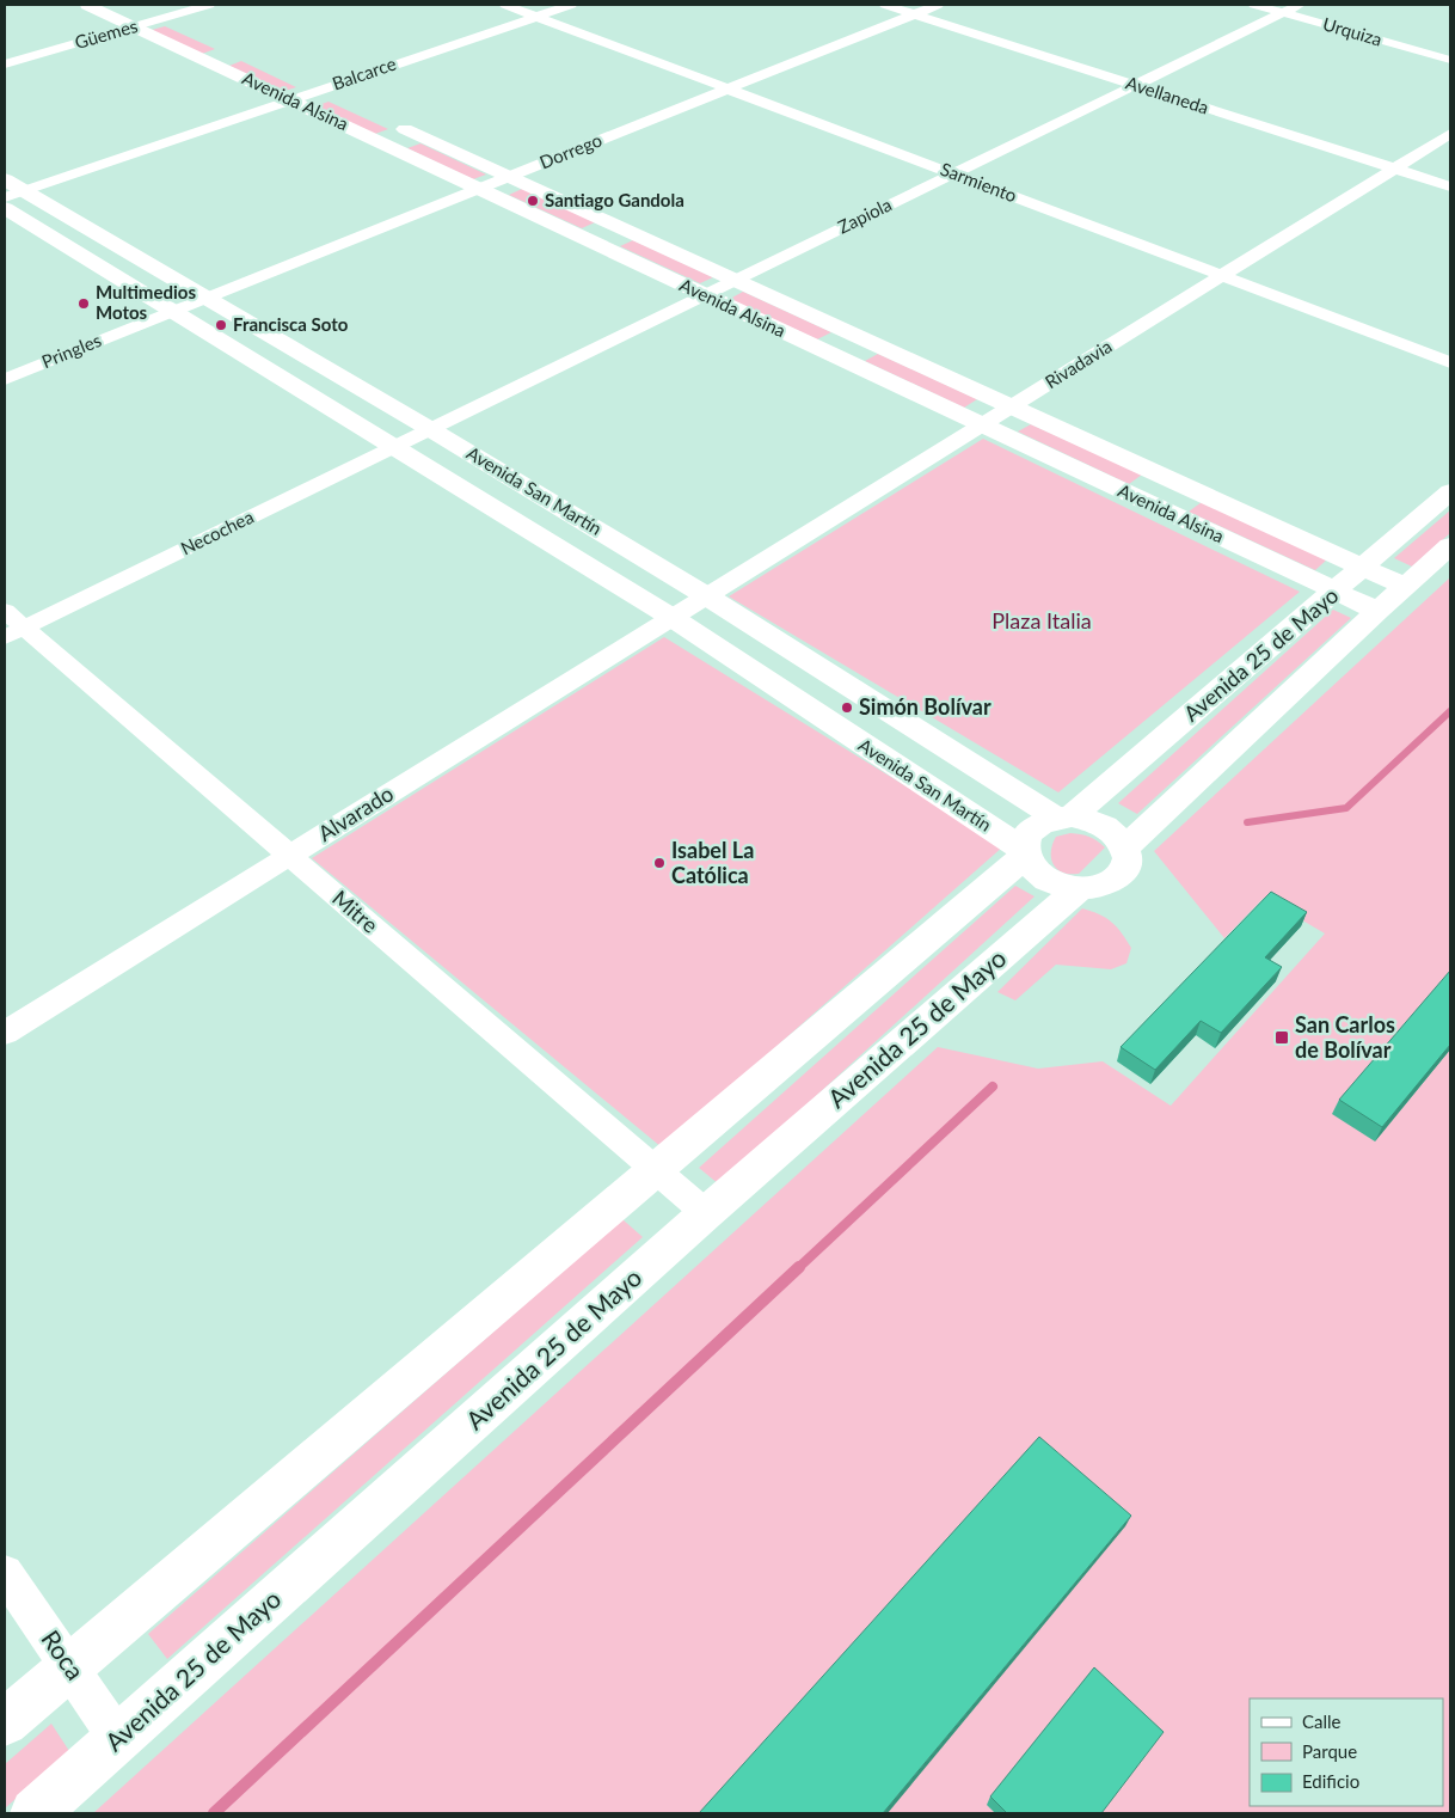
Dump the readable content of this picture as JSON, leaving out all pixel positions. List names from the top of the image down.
{
  "streets": {
    "street": [
      "Urquiza",
      "Güemes",
      "Balcarce",
      "Avellaneda",
      "Avenida Alsina",
      "Dorrego",
      "Sarmiento",
      "Zapiola",
      "Pringles",
      "Rivadavia",
      "Avenida San Martín",
      "Necochea",
      "Avenida 25 de Mayo",
      "Alvarado",
      "Mitre",
      "Roca"
    ]
  },
  "crossings": [
    ["Urquiza", "Zapiola"],
    ["Güemes", "Avenida Alsina"],
    ["Balcarce", "Avenida Alsina"],
    ["Balcarce", "Sarmiento"],
    ["Balcarce", "Avenida San Martín"],
    ["Avellaneda", "Dorrego"],
    ["Avellaneda", "Zapiola"],
    ["Avellaneda", "Rivadavia"],
    ["Avenida Alsina", "Dorrego"],
    ["Avenida Alsina", "Zapiola"],
    ["Avenida Alsina", "Rivadavia"],
    ["Avenida Alsina", "Avenida 25 de Mayo"],
    ["Dorrego", "Sarmiento"],
    ["Dorrego", "Pringles"],
    ["Dorrego", "Avenida San Martín"],
    ["Sarmiento", "Zapiola"],
    ["Sarmiento", "Rivadavia"],
    ["Zapiola", "Avenida San Martín"],
    ["Zapiola", "Necochea"],
    ["Pringles", "Avenida San Martín"],
    ["Rivadavia", "Avenida San Martín"],
    ["Rivadavia", "Alvarado"],
    ["Avenida San Martín", "Necochea"],
    ["Avenida San Martín", "Avenida 25 de Mayo"],
    ["Avenida San Martín", "Alvarado"],
    ["Necochea", "Mitre"],
    ["Avenida 25 de Mayo", "Mitre"],
    ["Avenida 25 de Mayo", "Roca"],
    ["Alvarado", "Mitre"]
  ],
  "parks": ["Plaza Italia"],
  "places": {
    "other": [
      "Santiago Gandola",
      "Multimedios Motos",
      "Francisca Soto",
      "Simón Bolívar",
      "Isabel La Católica"
    ],
    "transit": ["San Carlos de Bolívar"]
  },
  "legend": ["Calle", "Parque", "Edificio"]
}
